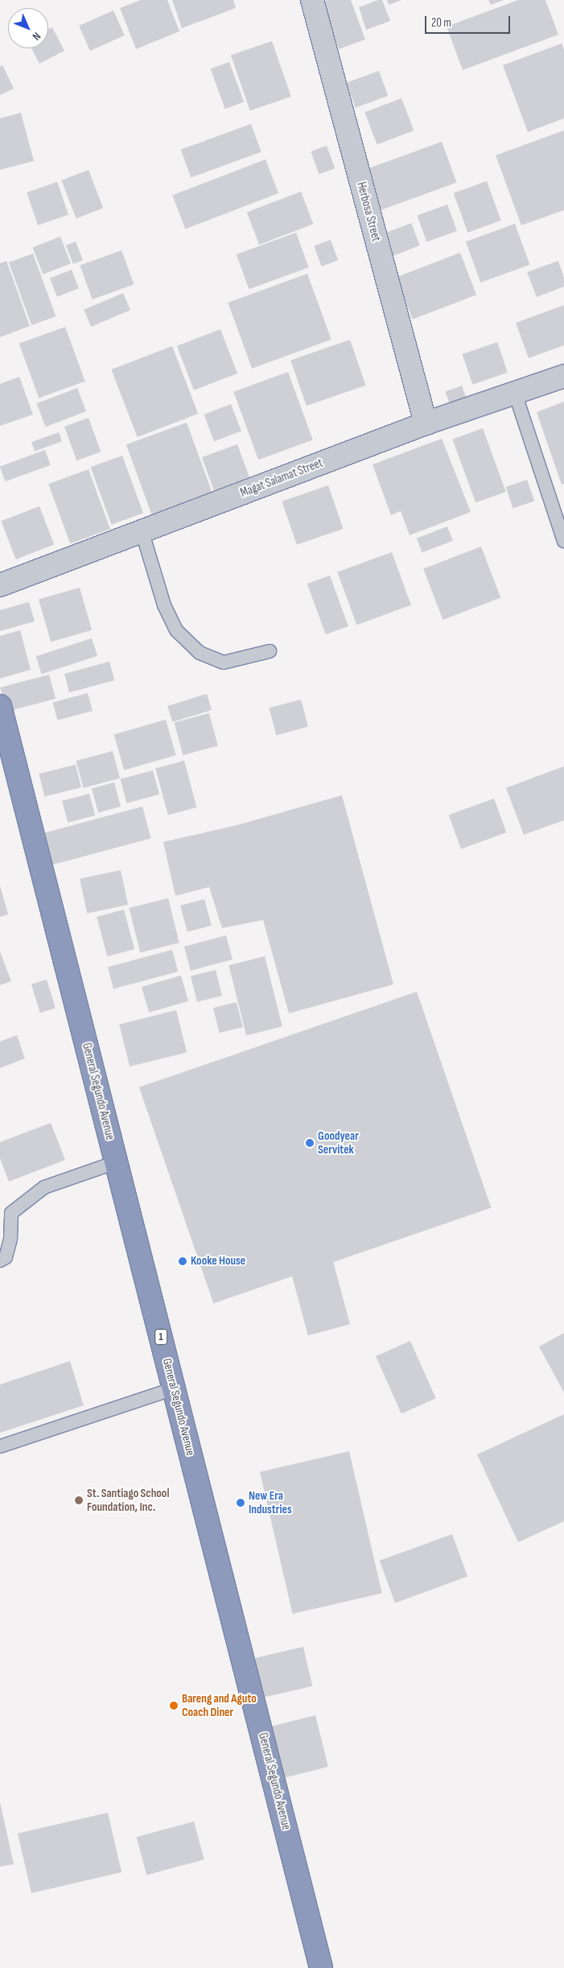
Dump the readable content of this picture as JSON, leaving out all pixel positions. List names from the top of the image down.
{
  "streets": {
    "highway": ["General Segundo Avenue", "1"],
    "street": ["Herbosa Street", "Magat Salamat Street"]
  },
  "crossings": [
    ["Herbosa Street", "Magat Salamat Street"]
  ],
  "places": [
    "Goodyear Servitek",
    "Kooke House",
    "St. Santiago School Foundation, Inc.",
    "New Era Industries",
    "Bareng and Aguto Coach Diner"
  ],
  "scale_bar": "20 m",
  "north": "bottom right"
}
